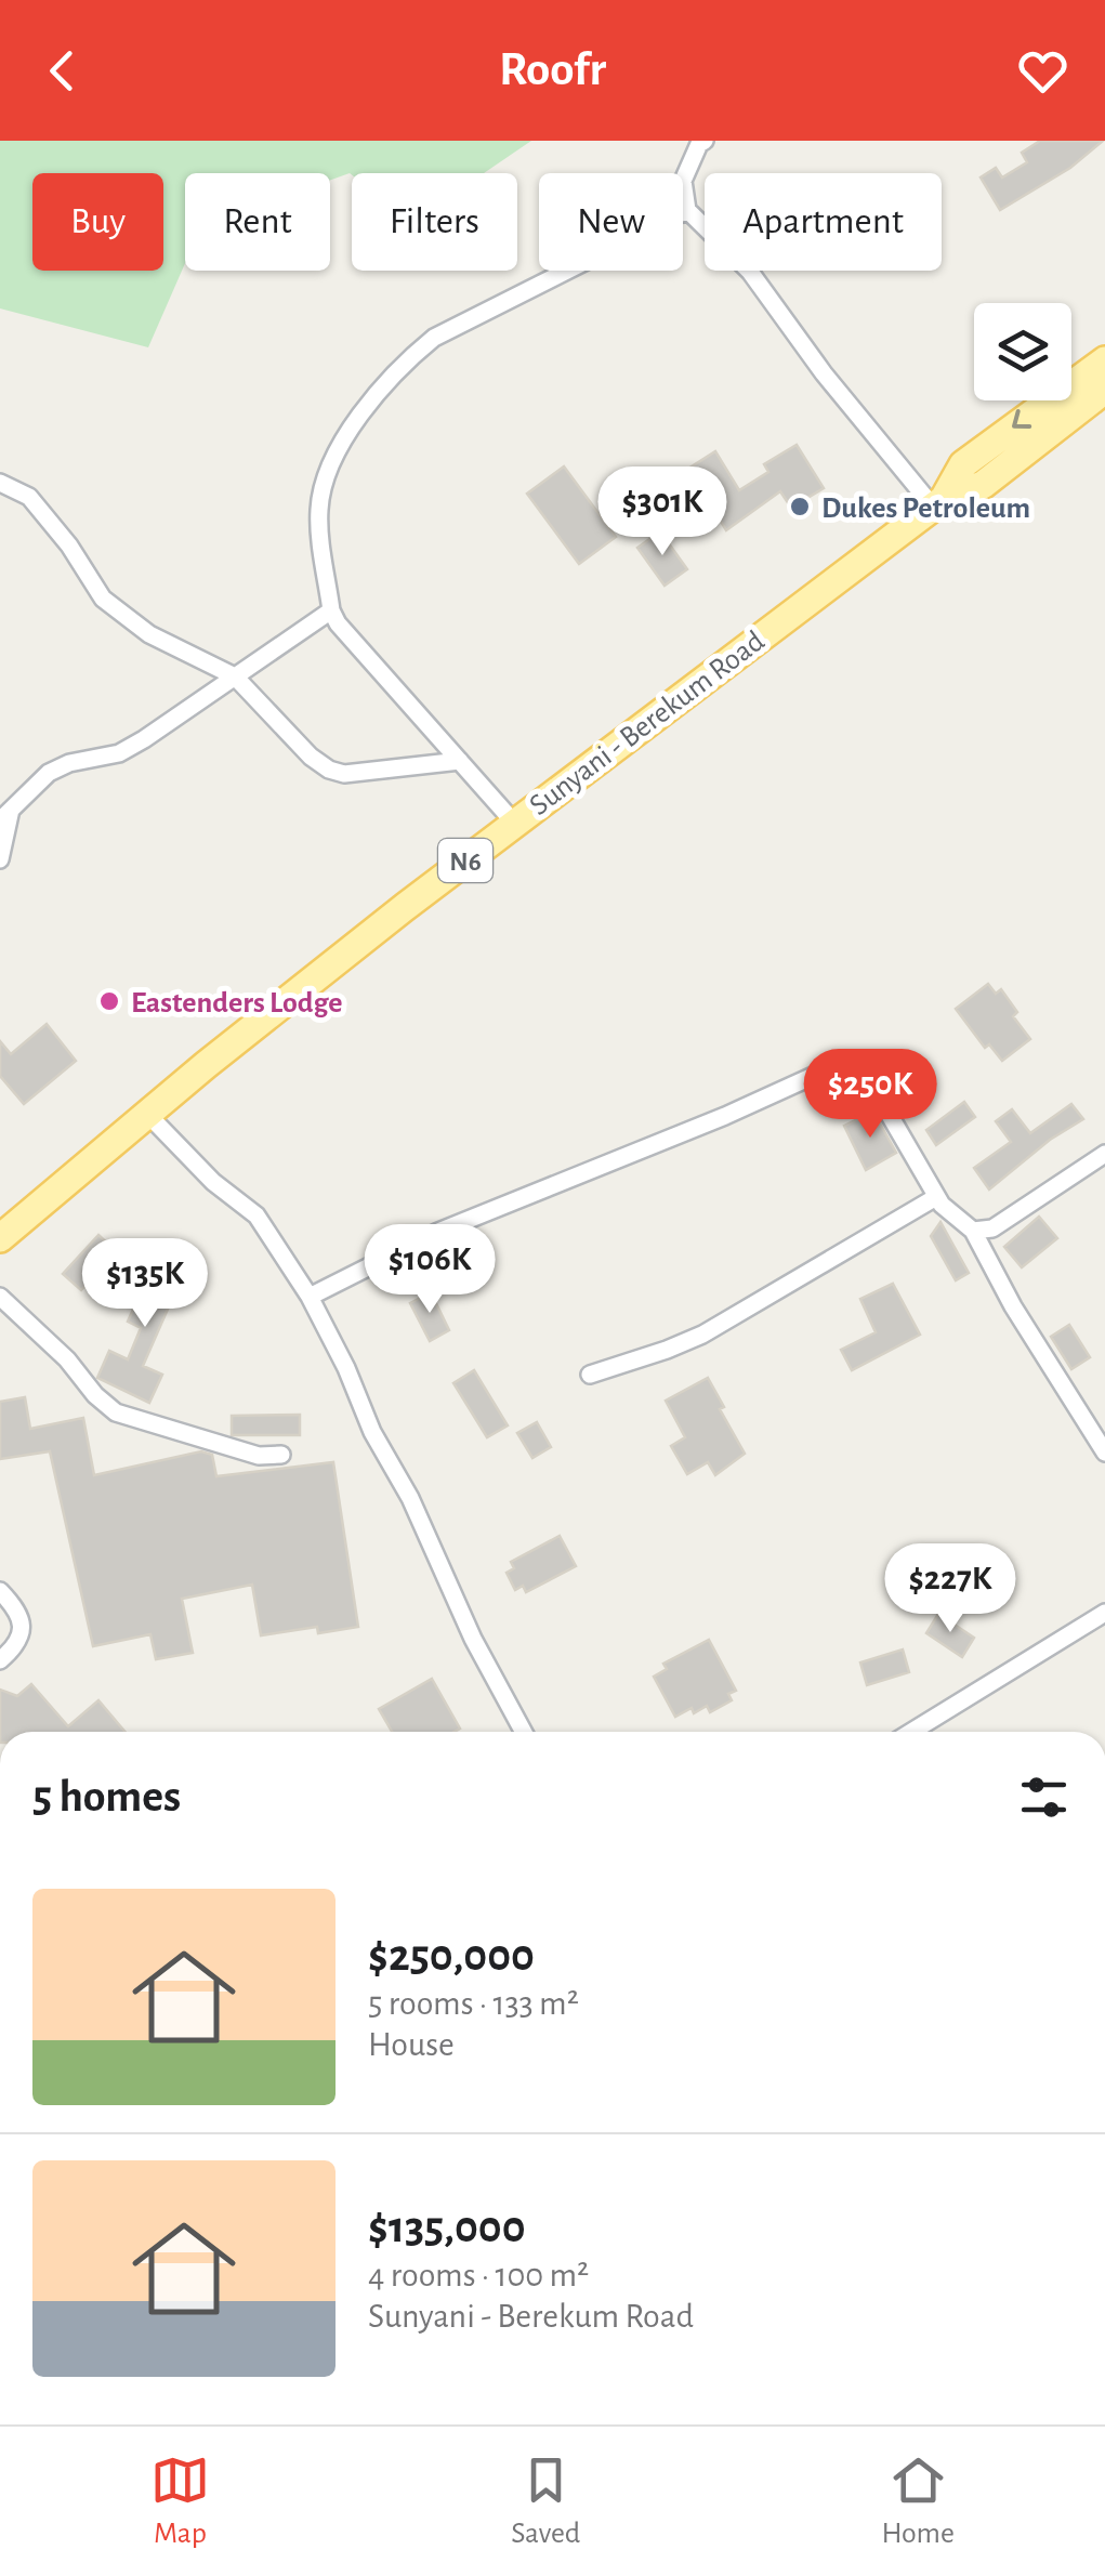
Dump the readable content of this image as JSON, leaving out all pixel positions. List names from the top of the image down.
{
  "streets": {
    "main road": ["Sunyani - Berekum Road", "N6"]
  },
  "places": ["Dukes Petroleum", "Eastenders Lodge"],
  "page": {
    "header": "Roofr",
    "chip": [
      "Buy",
      "Rent",
      "Filters",
      "New",
      "Apartment"
    ],
    "price": [
      "$301K",
      "$250K",
      "$106K",
      "$135K",
      "$227K"
    ],
    "heading": "5 homes",
    "list": [
      {
        "name": "$250,000",
        "note": "5 rooms · 133 m² · House"
      },
      {
        "name": "$135,000",
        "note": "4 rooms · 100 m² · Sunyani - Berekum Road"
      }
    ],
    "tabs": ["Map", "Saved", "Home"]
  }
}
